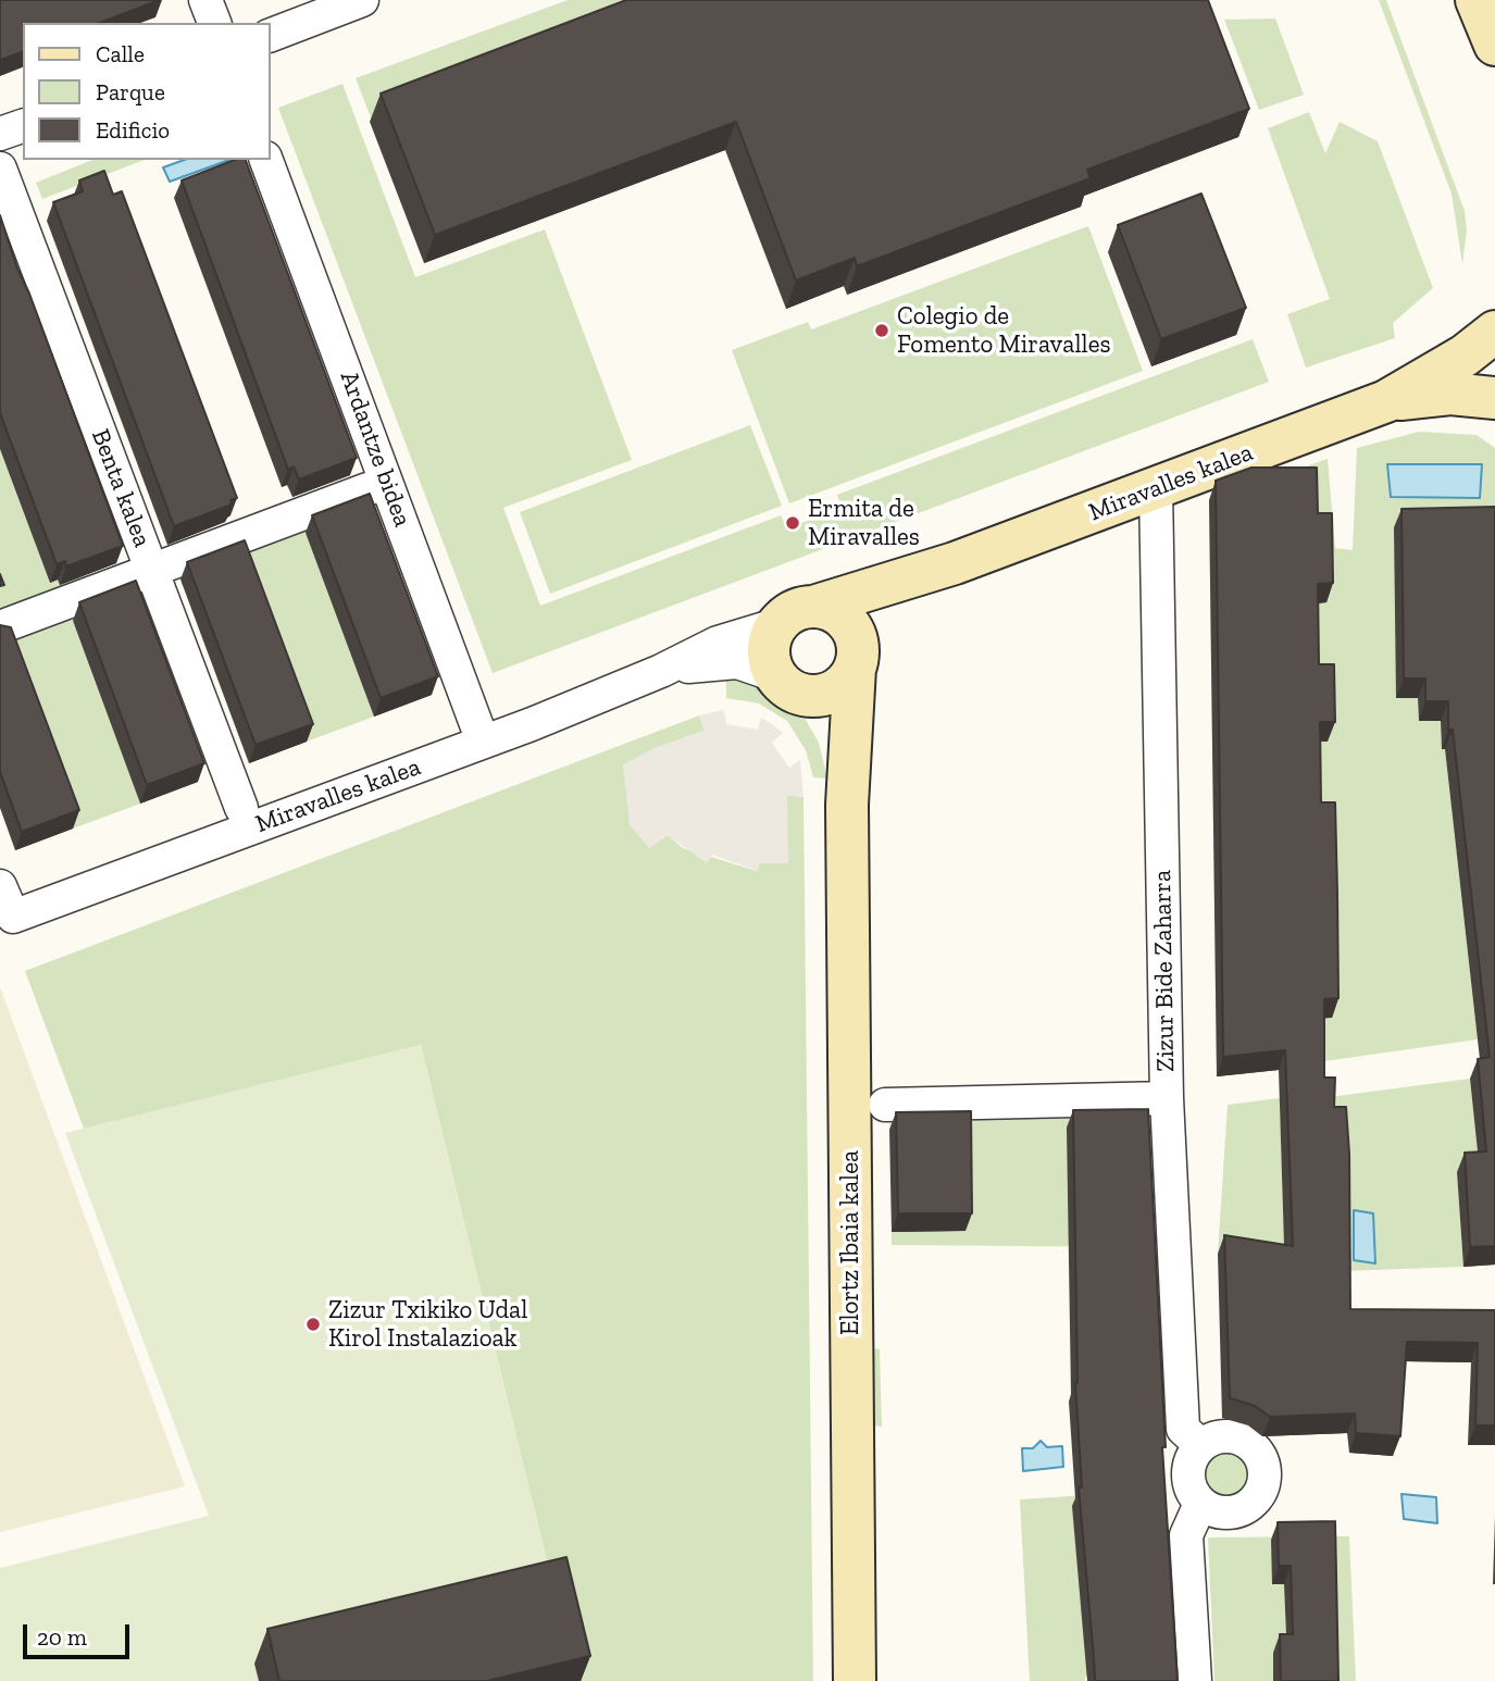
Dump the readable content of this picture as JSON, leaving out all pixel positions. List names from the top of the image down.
{
  "streets": {
    "street": [
      "Ardantze bidea",
      "Miravalles kalea",
      "Benta kalea",
      "Zizur Bide Zaharra",
      "Elortz Ibaia kalea"
    ]
  },
  "crossings": [
    ["Ardantze bidea", "Miravalles kalea"],
    ["Miravalles kalea", "Zizur Bide Zaharra"],
    ["Miravalles kalea", "Elortz Ibaia kalea"]
  ],
  "places": ["Colegio de Fomento Miravalles", "Ermita de Miravalles", "Zizur Txikiko Udal Kirol Instalazioak"],
  "legend": ["Calle", "Parque", "Edificio"],
  "scale_bar": "20 m"
}
